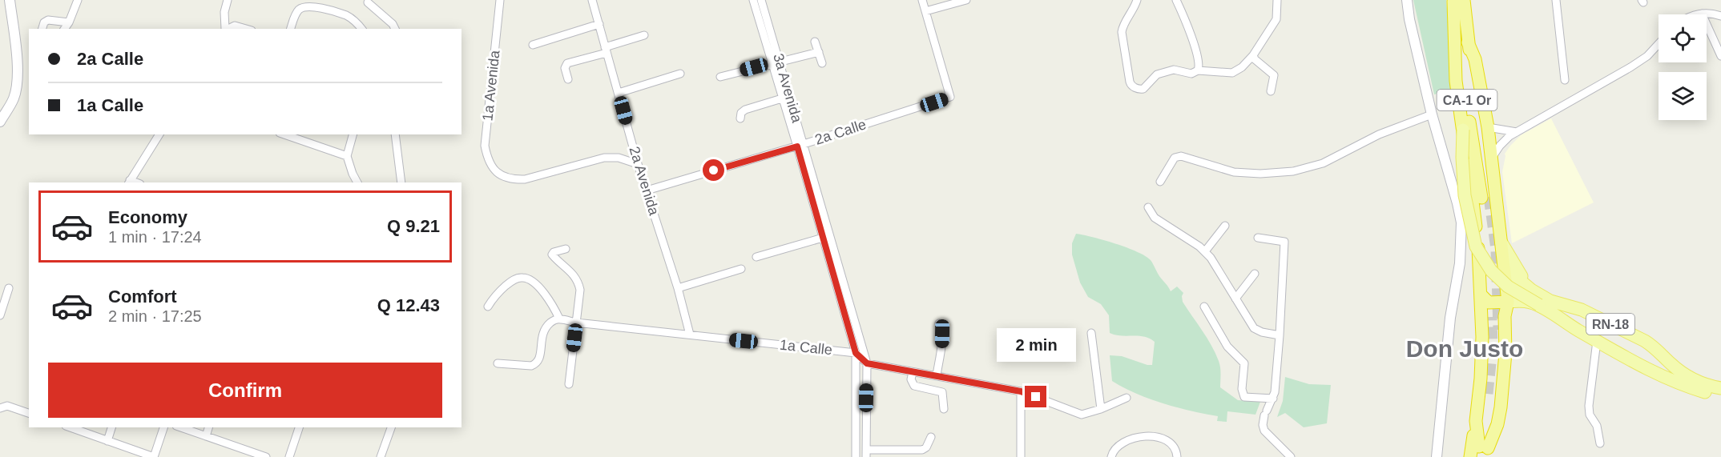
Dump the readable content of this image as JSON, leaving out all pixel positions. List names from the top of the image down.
{
  "streets": {
    "highway": ["CA-1 Or"],
    "main road": ["RN-18"],
    "street": [
      "1a Avenida",
      "3a Avenida",
      "2a Calle",
      "2a Avenida",
      "1a Calle"
    ]
  },
  "crossings": [
    ["1a Avenida", "2a Avenida"],
    ["3a Avenida", "2a Calle"],
    ["3a Avenida", "1a Calle"],
    ["2a Calle", "2a Avenida"],
    ["2a Avenida", "1a Calle"]
  ],
  "districts": ["Don Justo"],
  "page": {
    "banner": ["2a Calle", "1a Calle"],
    "list": [
      {
        "name": "Economy",
        "note": "1 min · 17:24",
        "value": "Q 9.21"
      },
      {
        "name": "Comfort",
        "note": "2 min · 17:25",
        "value": "Q 12.43"
      }
    ],
    "bubble": "2 min",
    "buttons": "Confirm"
  }
}
